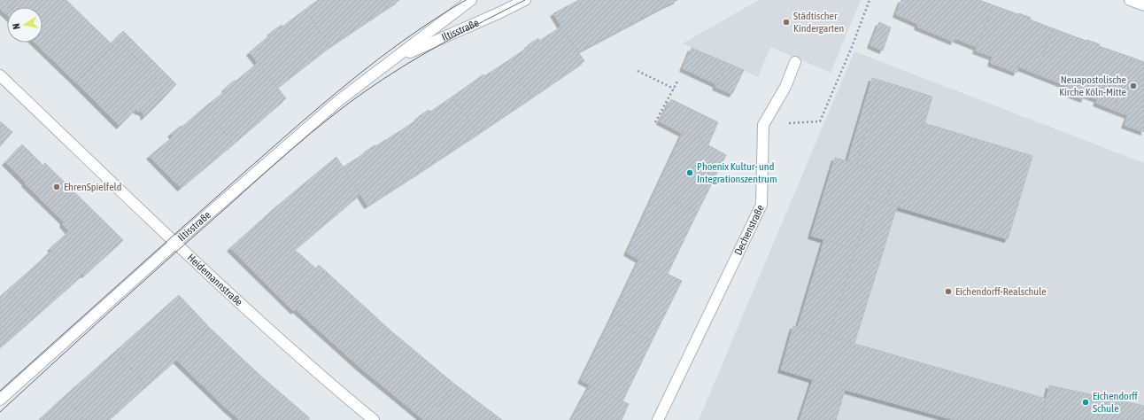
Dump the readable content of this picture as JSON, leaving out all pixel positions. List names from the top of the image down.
{
  "streets": {
    "street": ["Iltisstraße", "Dechenstraße", "Heidemannstraße"]
  },
  "crossings": [
    ["Iltisstraße", "Heidemannstraße"]
  ],
  "places": [
    "Städtischer Kindergarten",
    "Neuapostolische Kirche Köln-Mitte",
    "Phoenix Kultur- und Integrationszentrum",
    "EhrenSpielfeld",
    "Eichendorff-Realschule",
    "Eichendorff Schule"
  ],
  "north": "left"
}
